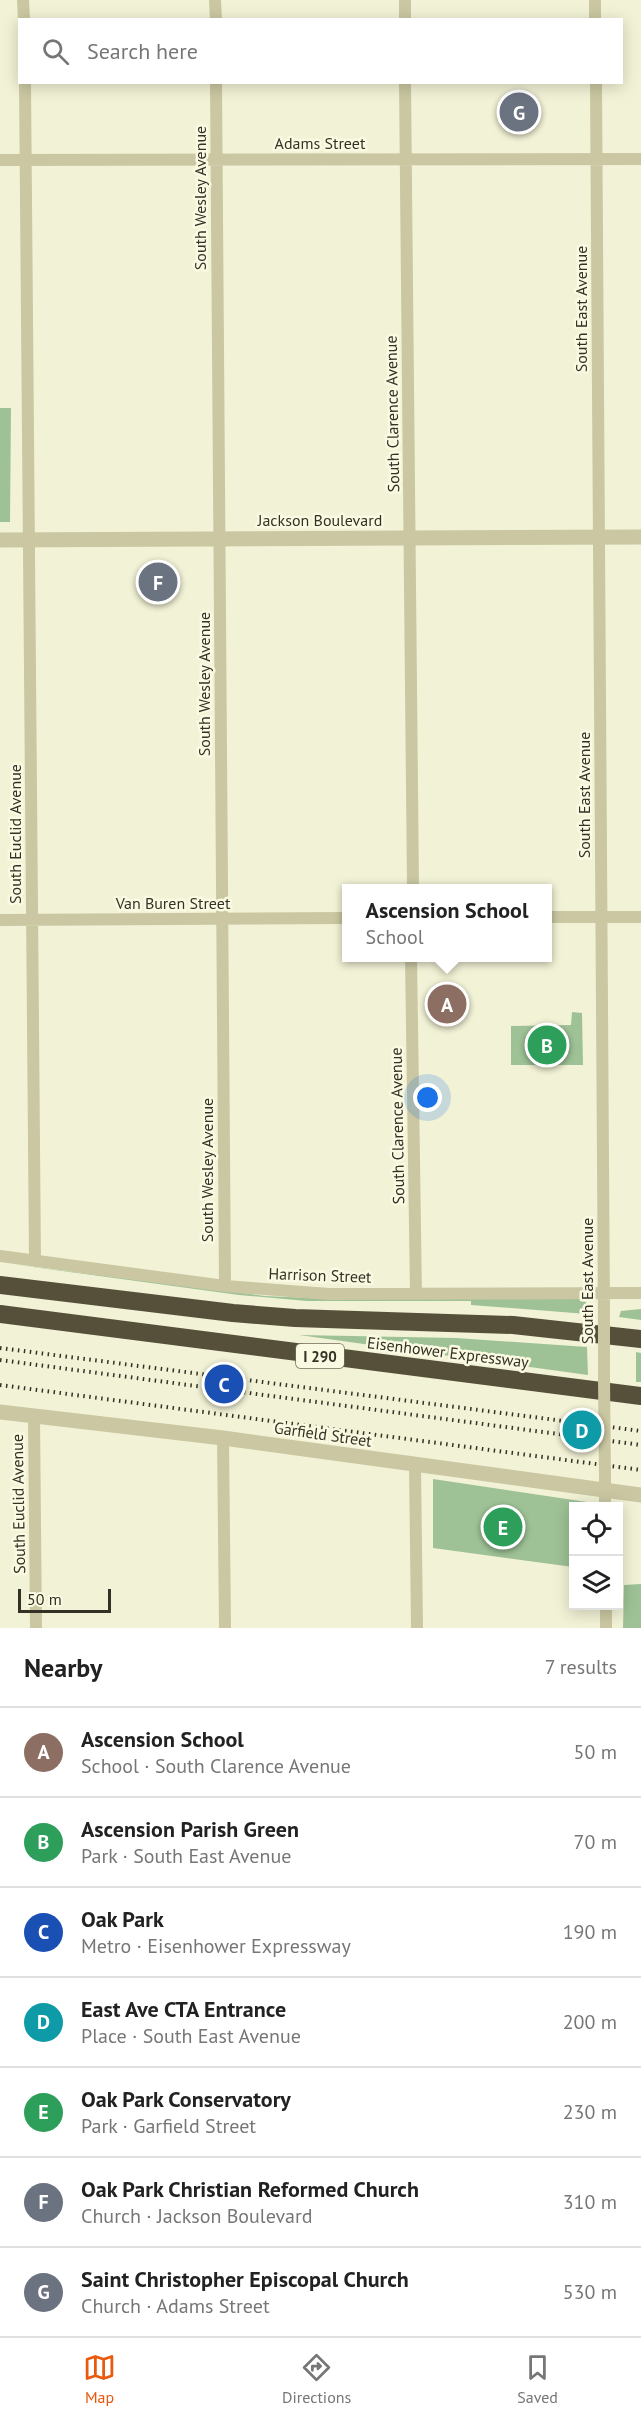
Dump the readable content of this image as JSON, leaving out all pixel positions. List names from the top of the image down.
{
  "streets": {
    "highway": ["Eisenhower Expressway", "I 290"],
    "street": [
      "Adams Street",
      "South Wesley Avenue",
      "South East Avenue",
      "South Clarence Avenue",
      "Jackson Boulevard",
      "South Euclid Avenue",
      "Van Buren Street",
      "Harrison Street",
      "Garfield Street"
    ]
  },
  "crossings": [
    ["Adams Street", "South Wesley Avenue"],
    ["Adams Street", "South East Avenue"],
    ["Adams Street", "South Clarence Avenue"],
    ["Adams Street", "South Euclid Avenue"],
    ["South Wesley Avenue", "Jackson Boulevard"],
    ["South Wesley Avenue", "Van Buren Street"],
    ["South Wesley Avenue", "Harrison Street"],
    ["South East Avenue", "Jackson Boulevard"],
    ["South East Avenue", "Harrison Street"],
    ["South East Avenue", "Garfield Street"],
    ["South Clarence Avenue", "Jackson Boulevard"],
    ["South Clarence Avenue", "Harrison Street"],
    ["Jackson Boulevard", "South Euclid Avenue"],
    ["South Euclid Avenue", "Van Buren Street"],
    ["South Euclid Avenue", "Harrison Street"],
    ["South Euclid Avenue", "Garfield Street"]
  ],
  "scale_bar": "50 m",
  "page": {
    "search": "Search here",
    "pins": [
      "G",
      "F",
      "A",
      "B",
      "C",
      "D",
      "E"
    ],
    "popup": ["Ascension School", "School"],
    "scale": "50 m",
    "heading": ["Nearby", "7 results"],
    "list": [
      {
        "mark": "A",
        "name": "Ascension School",
        "note": "School · South Clarence Avenue",
        "value": "50 m"
      },
      {
        "mark": "B",
        "name": "Ascension Parish Green",
        "note": "Park · South East Avenue",
        "value": "70 m"
      },
      {
        "mark": "C",
        "name": "Oak Park",
        "note": "Metro · Eisenhower Expressway",
        "value": "190 m"
      },
      {
        "mark": "D",
        "name": "East Ave CTA Entrance",
        "note": "Place · South East Avenue",
        "value": "200 m"
      },
      {
        "mark": "E",
        "name": "Oak Park Conservatory",
        "note": "Park · Garfield Street",
        "value": "230 m"
      },
      {
        "mark": "F",
        "name": "Oak Park Christian Reformed Church",
        "note": "Church · Jackson Boulevard",
        "value": "310 m"
      },
      {
        "mark": "G",
        "name": "Saint Christopher Episcopal Church",
        "note": "Church · Adams Street",
        "value": "530 m"
      }
    ],
    "nav": ["Map", "Directions", "Saved"]
  }
}
